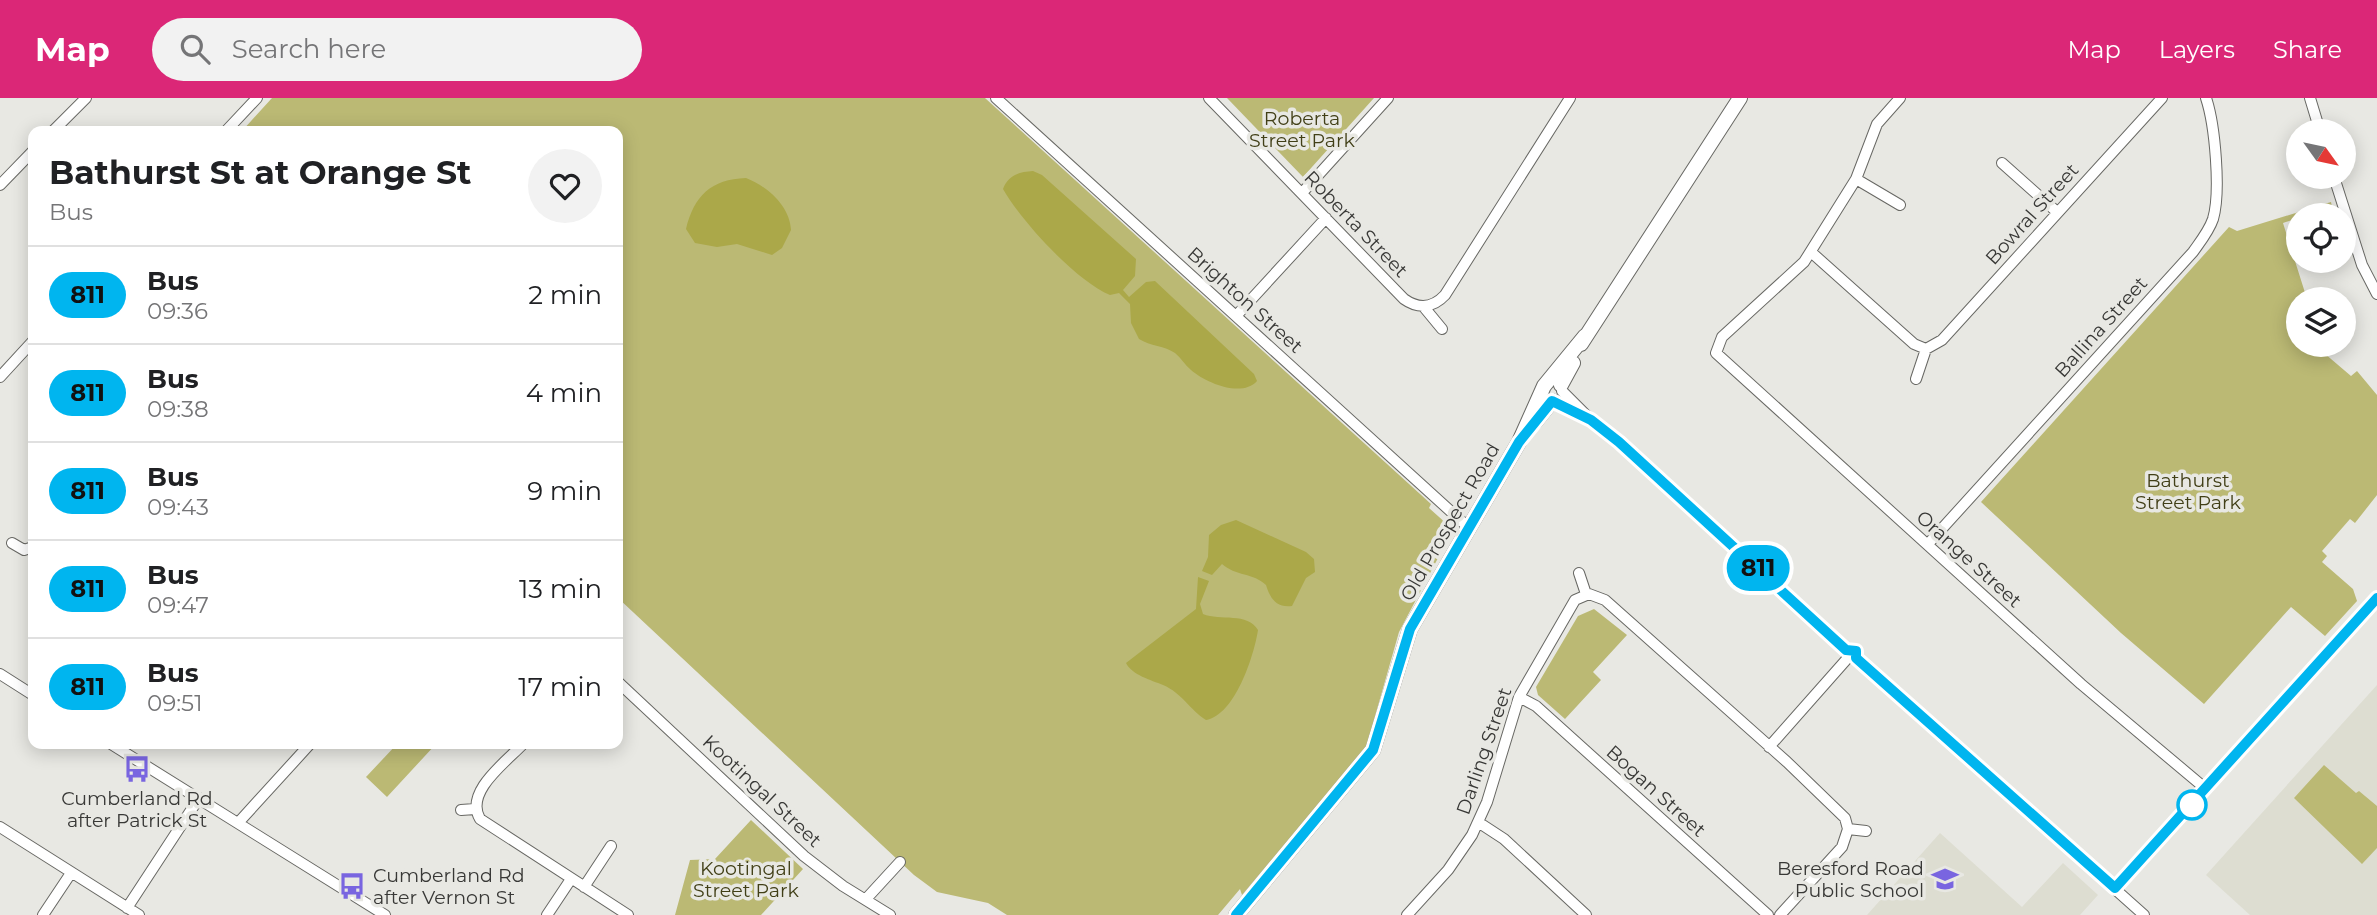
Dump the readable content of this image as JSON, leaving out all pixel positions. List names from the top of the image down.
{
  "streets": {
    "main road": ["Old Prospect Road"],
    "street": [
      "Bowral Street",
      "Roberta Street",
      "Brighton Street",
      "Ballina Street",
      "Orange Street",
      "Darling Street",
      "Kootingal Street",
      "Bogan Street"
    ]
  },
  "crossings": [
    ["Brighton Street", "Old Prospect Road"],
    ["Ballina Street", "Orange Street"],
    ["Darling Street", "Bogan Street"]
  ],
  "parks": ["Roberta Street Park", "Bathurst Street Park", "Kootingal Street Park"],
  "places": {
    "bus stop": ["Cumberland Rd after Patrick St", "Cumberland Rd after Vernon St"],
    "school or university": ["Beresford Road Public School"]
  },
  "lines": ["bus line 811"],
  "north": "bottom right",
  "page": {
    "header": "Map",
    "search": "Search here",
    "nav": ["Map", "Layers", "Share"],
    "on_map": "811",
    "heading": ["Bathurst St at Orange St", "Bus"],
    "list": [
      {
        "mark": "811",
        "name": "Bus",
        "note": "09:36",
        "value": "2 min"
      },
      {
        "mark": "811",
        "name": "Bus",
        "note": "09:38",
        "value": "4 min"
      },
      {
        "mark": "811",
        "name": "Bus",
        "note": "09:43",
        "value": "9 min"
      },
      {
        "mark": "811",
        "name": "Bus",
        "note": "09:47",
        "value": "13 min"
      },
      {
        "mark": "811",
        "name": "Bus",
        "note": "09:51",
        "value": "17 min"
      }
    ]
  }
}
